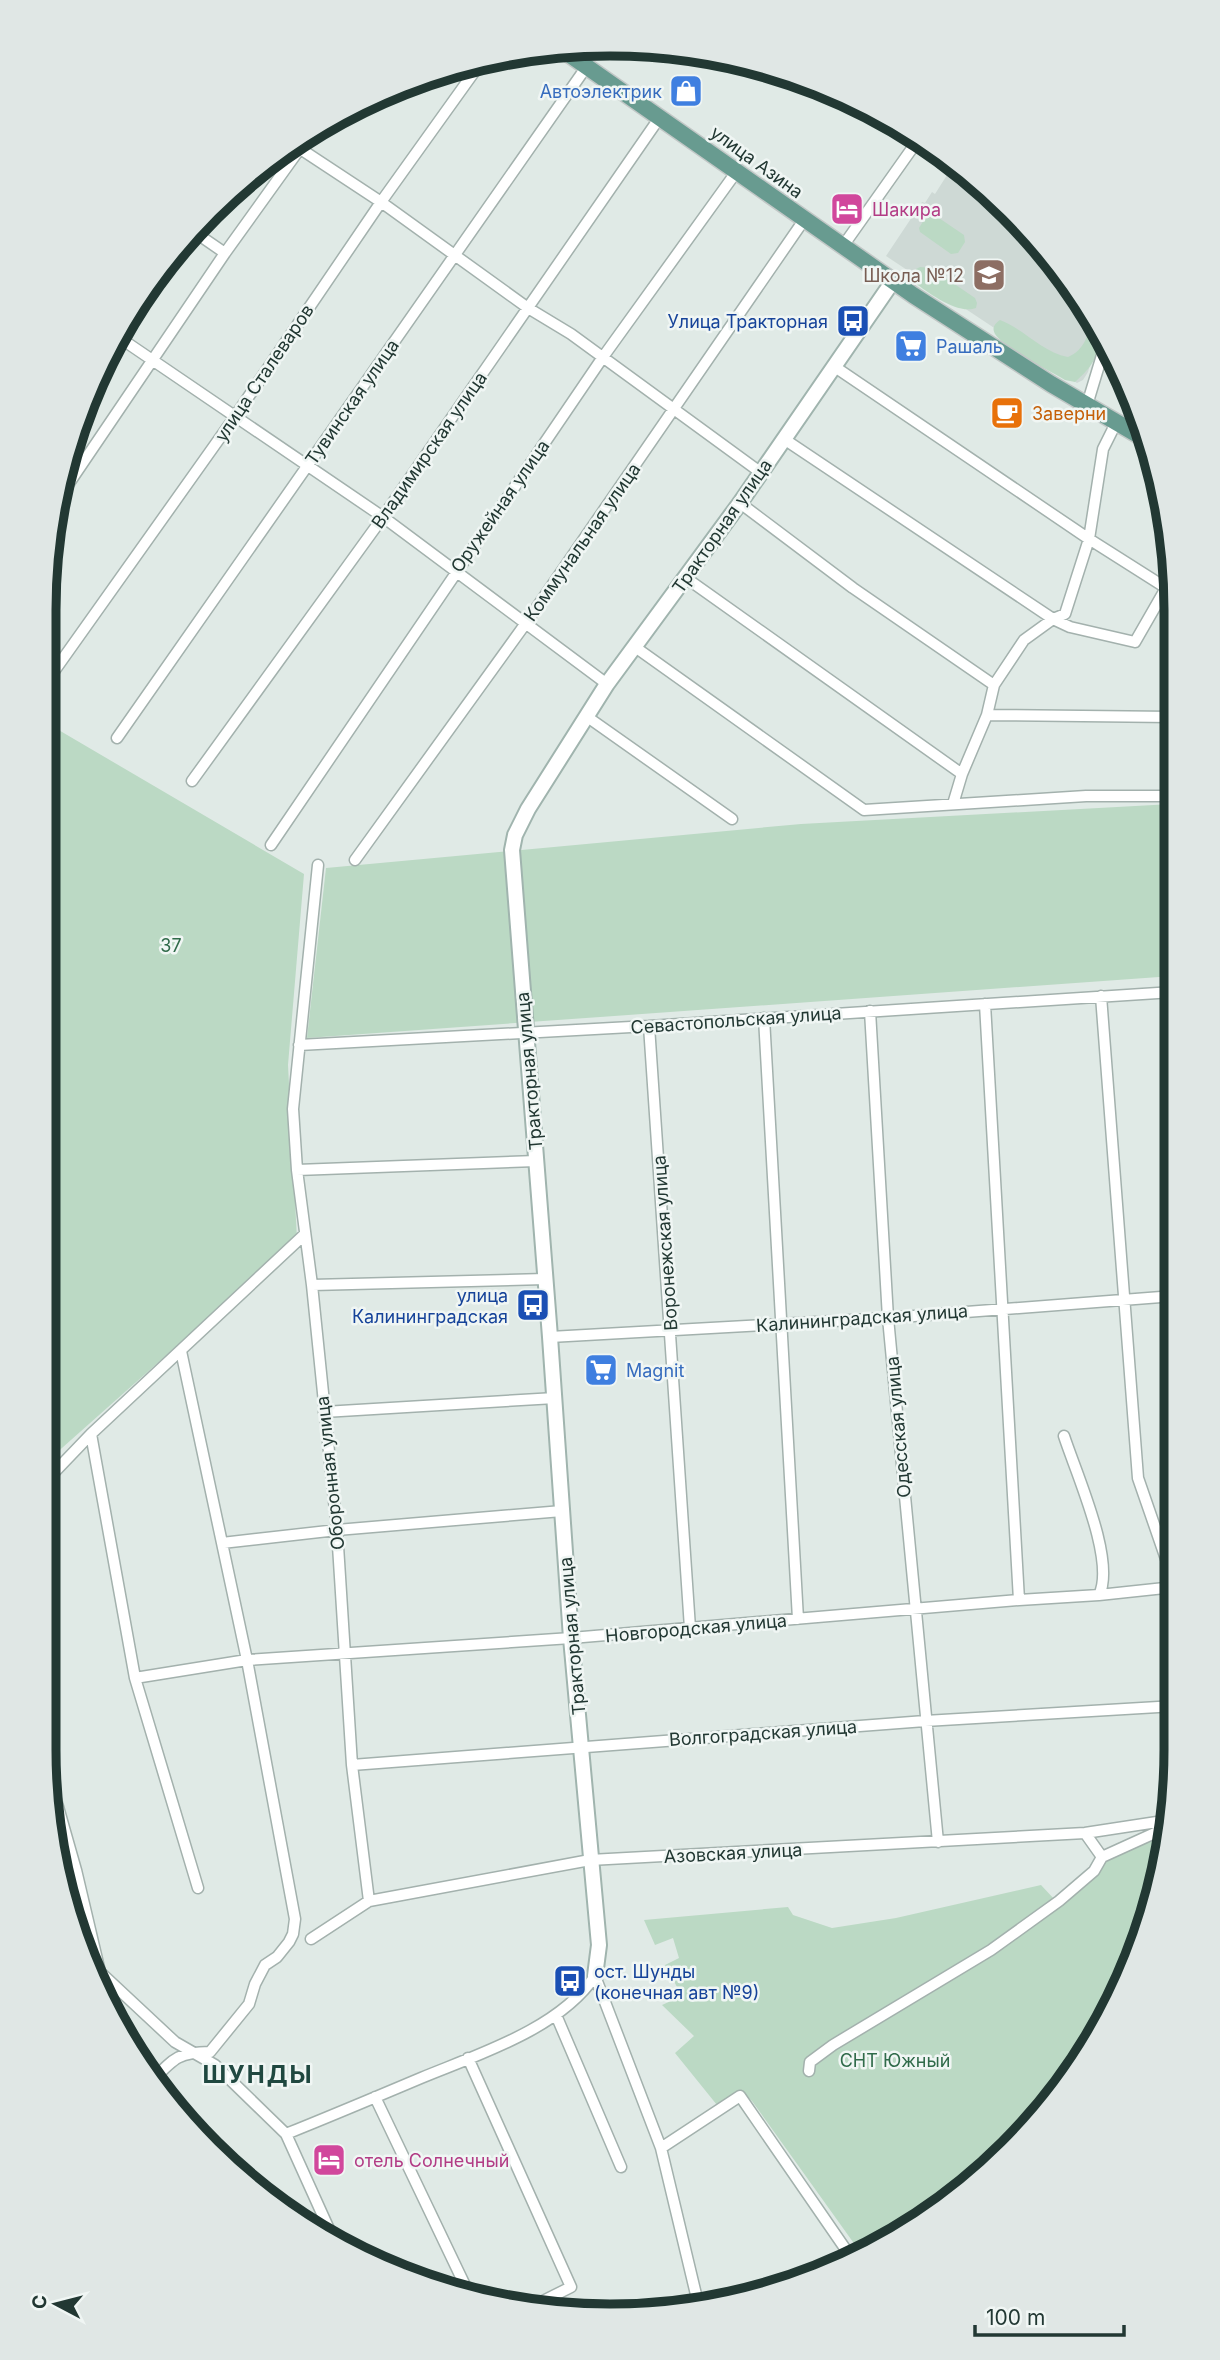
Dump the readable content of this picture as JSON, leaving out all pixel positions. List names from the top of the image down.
{
  "streets": {
    "main road": ["улица Азина"],
    "street": [
      "улица Сталеваров",
      "Тувинская улица",
      "Владимирская улица",
      "Оружейная улица",
      "Тракторная улица",
      "Коммунальная улица",
      "Севастопольская улица",
      "Воронежская улица",
      "Калининградская улица",
      "Одесская улица",
      "Оборонная улица",
      "Новгородская улица",
      "Волгоградская улица",
      "Азовская улица"
    ]
  },
  "crossings": [
    ["улица Азина", "Тувинская улица"],
    ["улица Азина", "Владимирская улица"],
    ["улица Азина", "Оружейная улица"],
    ["улица Азина", "Тракторная улица"],
    ["улица Азина", "Коммунальная улица"],
    ["Тракторная улица", "Севастопольская улица"],
    ["Тракторная улица", "Калининградская улица"],
    ["Тракторная улица", "Новгородская улица"],
    ["Тракторная улица", "Волгоградская улица"],
    ["Тракторная улица", "Азовская улица"],
    ["Севастопольская улица", "Воронежская улица"],
    ["Севастопольская улица", "Одесская улица"],
    ["Севастопольская улица", "Оборонная улица"],
    ["Воронежская улица", "Калининградская улица"],
    ["Воронежская улица", "Новгородская улица"],
    ["Калининградская улица", "Одесская улица"],
    ["Одесская улица", "Новгородская улица"],
    ["Одесская улица", "Волгоградская улица"],
    ["Одесская улица", "Азовская улица"],
    ["Оборонная улица", "Новгородская улица"],
    ["Оборонная улица", "Волгоградская улица"],
    ["Оборонная улица", "Азовская улица"]
  ],
  "districts": ["ШУНДЫ"],
  "parks": ["37", "СНТ Южный"],
  "places": {
    "shop": ["Автоэлектрик"],
    "hotel": ["Шакира", "отель Солнечный"],
    "school or university": ["Школа №12"],
    "bus stop": ["Улица Тракторная", "улица Калининградская", "ост. Шунды (конечная авт №9)"],
    "supermarket": ["Рашаль", "Magnit"],
    "cafe": ["Заверни"]
  },
  "scale_bar": "100 m",
  "north": "left"
}
